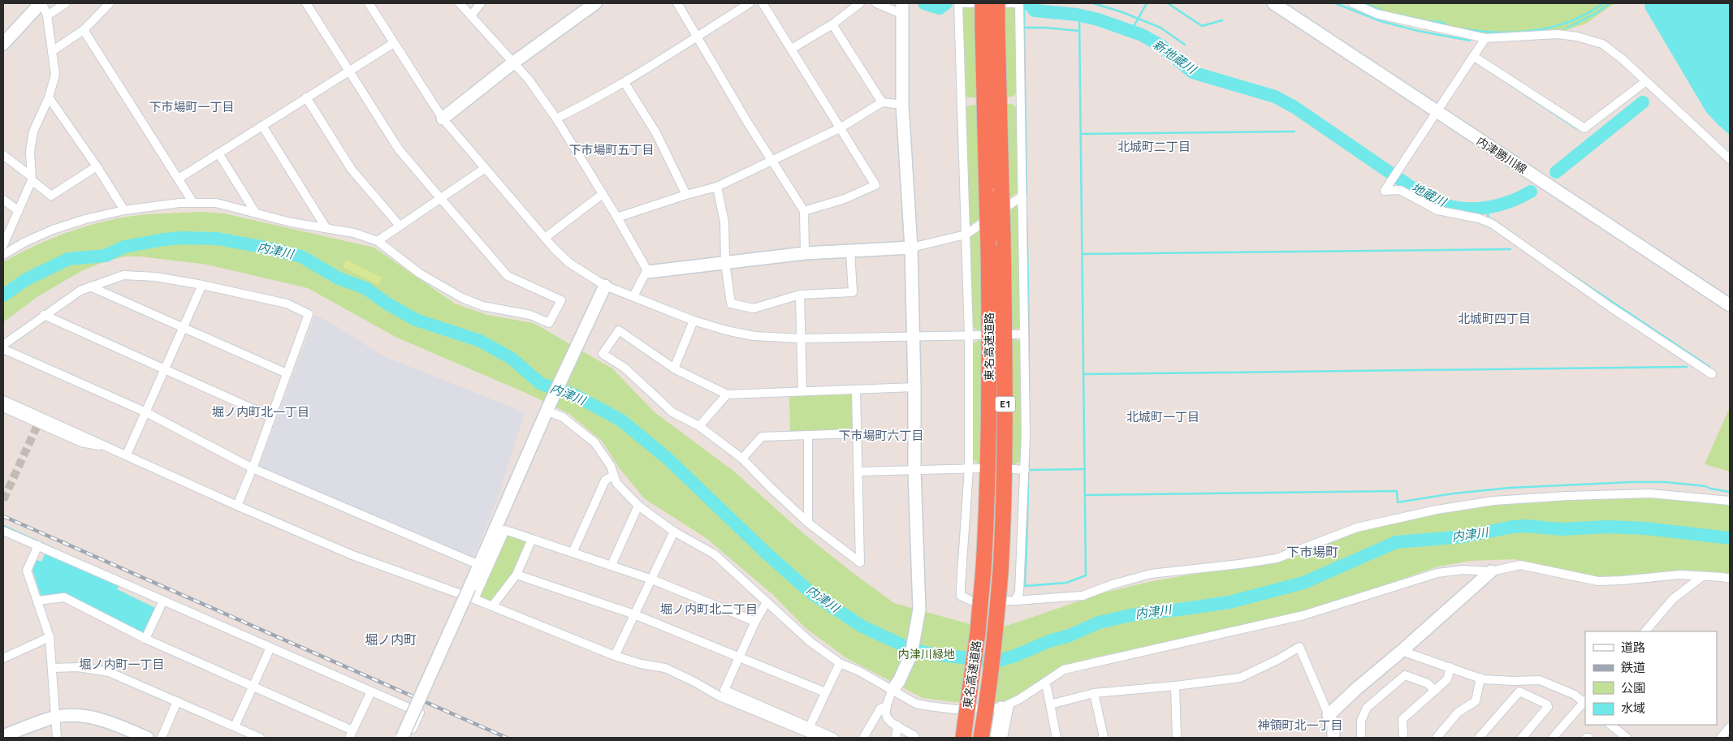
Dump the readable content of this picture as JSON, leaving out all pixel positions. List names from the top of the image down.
{
  "streets": {
    "highway": ["東名高速道路", "E1"],
    "street": ["内津勝川線"]
  },
  "districts": [
    "下市場町一丁目",
    "北城町二丁目",
    "下市場町五丁目",
    "北城町四丁目",
    "堀ノ内町北一丁目",
    "北城町一丁目",
    "下市場町六丁目",
    "下市場町",
    "堀ノ内町北二丁目",
    "堀ノ内町",
    "堀ノ内町一丁目",
    "神領町北一丁目"
  ],
  "water": ["新地蔵川", "地蔵川", "内津川"],
  "parks": ["内津川緑地"],
  "legend": [
    "道路",
    "鉄道",
    "公園",
    "水域"
  ]
}
